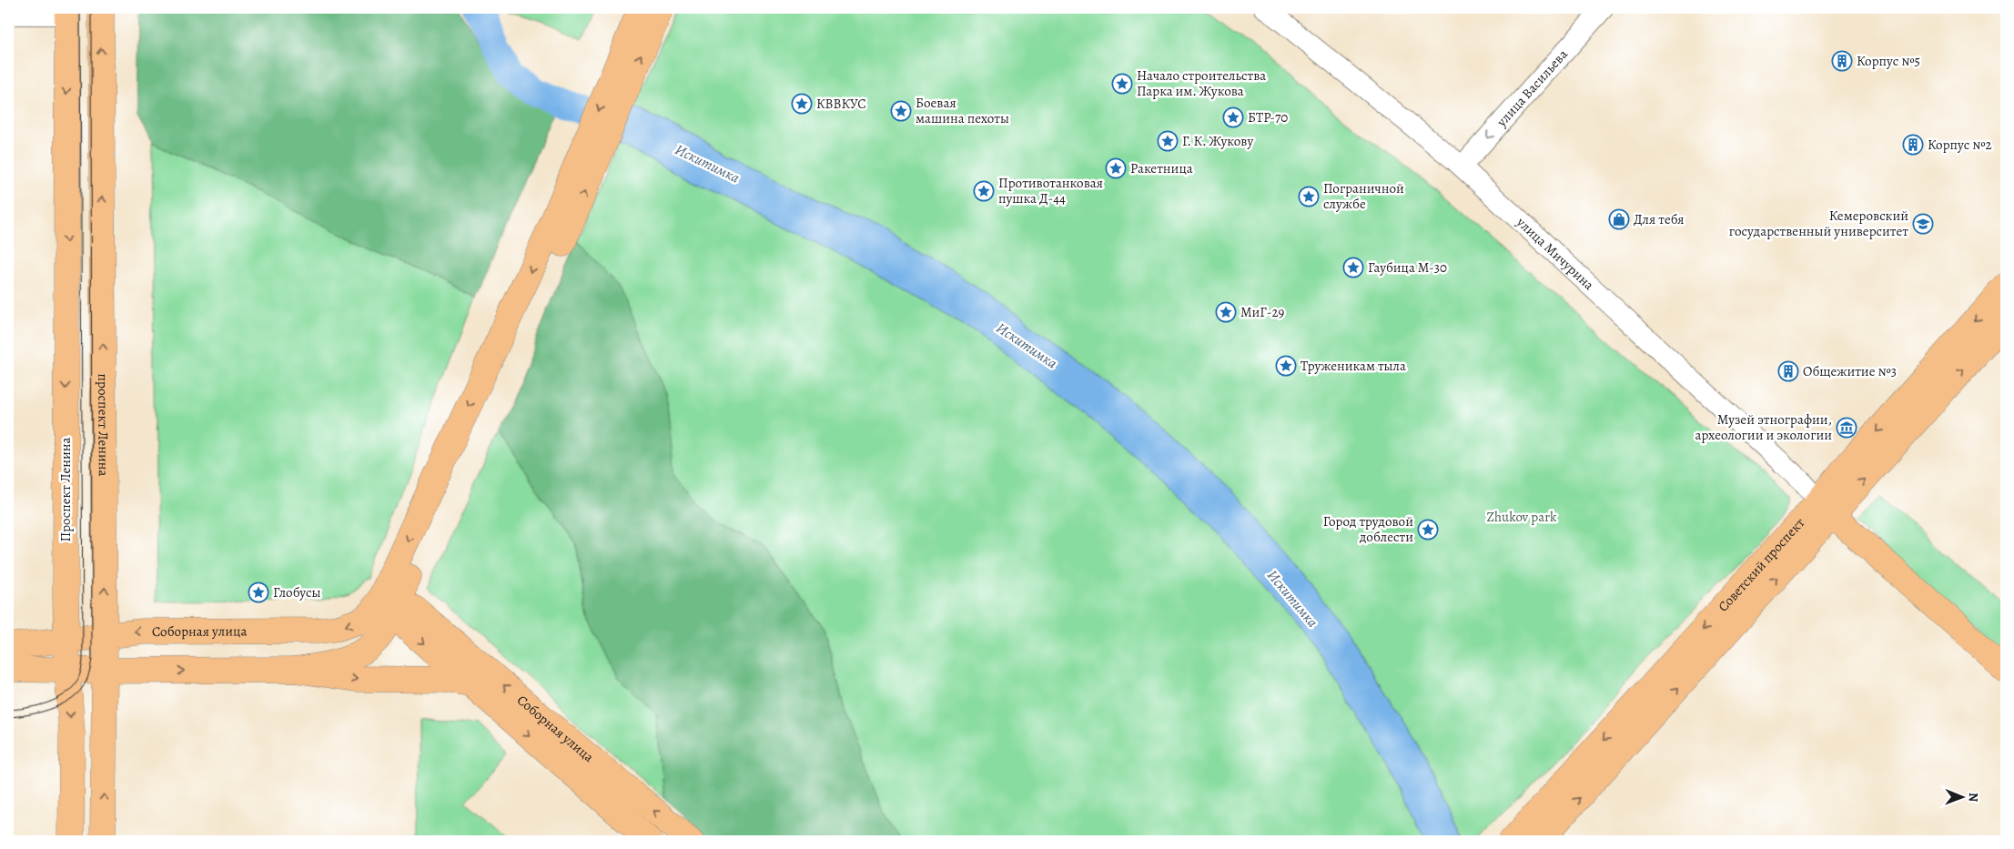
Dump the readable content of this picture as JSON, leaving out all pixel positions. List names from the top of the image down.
{
  "streets": {
    "main road": [
      "проспект Ленина",
      "Проспект Ленина",
      "Советский проспект",
      "Соборная улица"
    ],
    "street": ["улица Васильева", "улица Мичурина"]
  },
  "crossings": [
    ["улица Васильева", "улица Мичурина"],
    ["улица Мичурина", "Советский проспект"],
    ["проспект Ленина", "Соборная улица"],
    ["Проспект Ленина", "Соборная улица"]
  ],
  "one_way": ["улица Васильева", "проспект Ленина", "Проспект Ленина"],
  "water": ["Искитимка"],
  "parks": ["Zhukov park"],
  "places": {
    "building": ["Корпус №5", "Корпус №2", "Общежитие №3"],
    "place": [
      "Начало строительства Парка им. Жукова",
      "КВВКУС",
      "Боевая машина пехоты",
      "БТР-70",
      "Г. К. Жукову",
      "Ракетница",
      "Противотанковая пушка Д-44",
      "Пограничной службе",
      "Гаубица М-30",
      "МиГ-29",
      "Труженикам тыла",
      "Город трудовой доблести",
      "Глобусы"
    ],
    "shop": ["Для тебя"],
    "school or university": ["Кемеровский государственный университет"],
    "museum": ["Музей этнографии, археологии и экологии"]
  },
  "north": "right"
}
